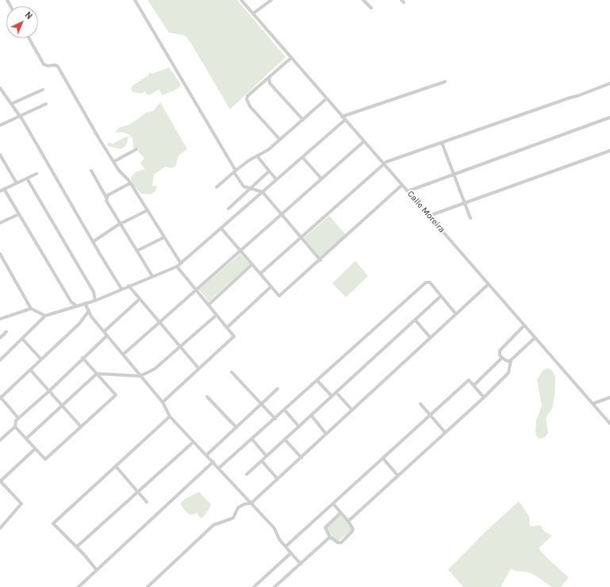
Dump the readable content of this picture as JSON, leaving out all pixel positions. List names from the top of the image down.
{
  "streets": {
    "street": ["Calle Moreira"]
  },
  "north": "top right"
}
